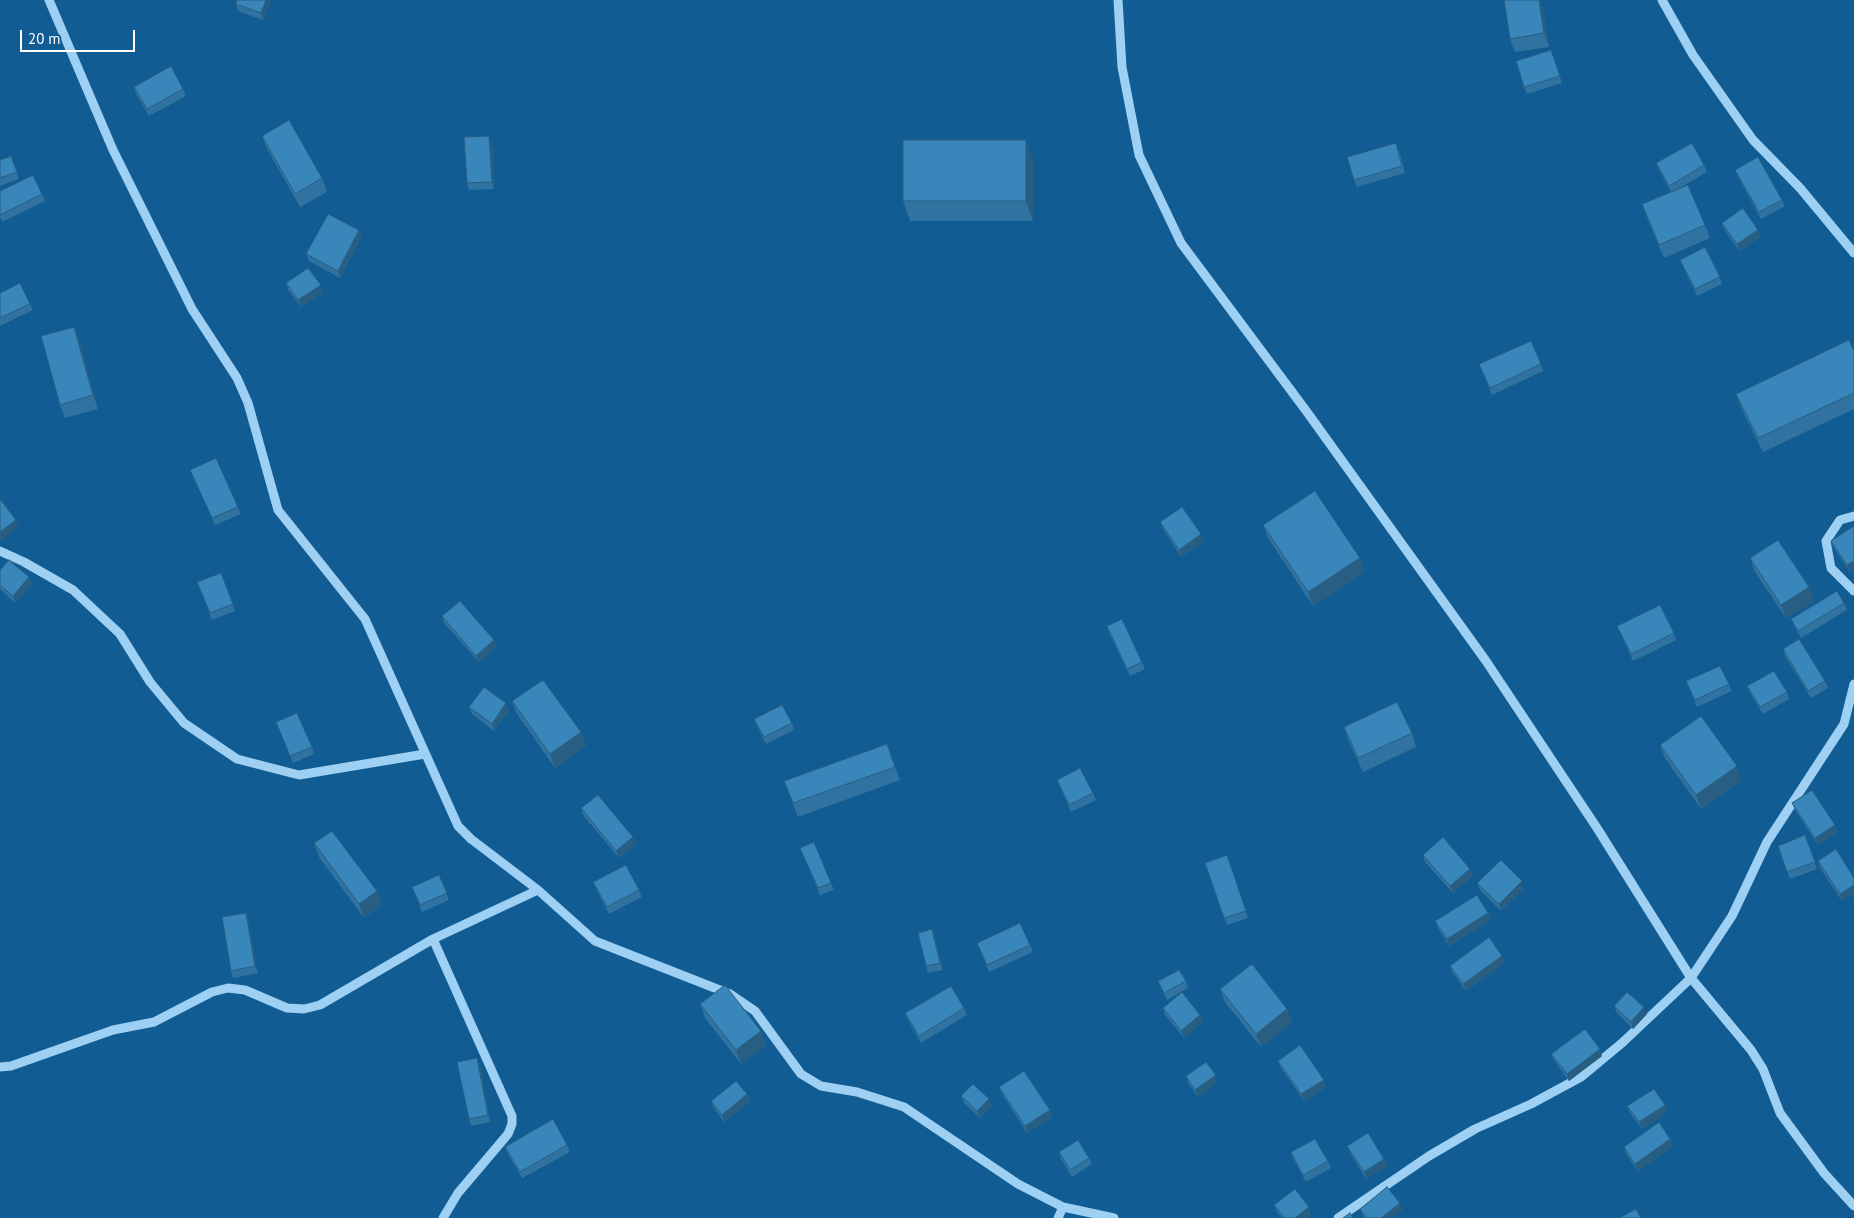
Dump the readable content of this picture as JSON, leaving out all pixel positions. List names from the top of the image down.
{
  "scale_bar": "20 m"
}
